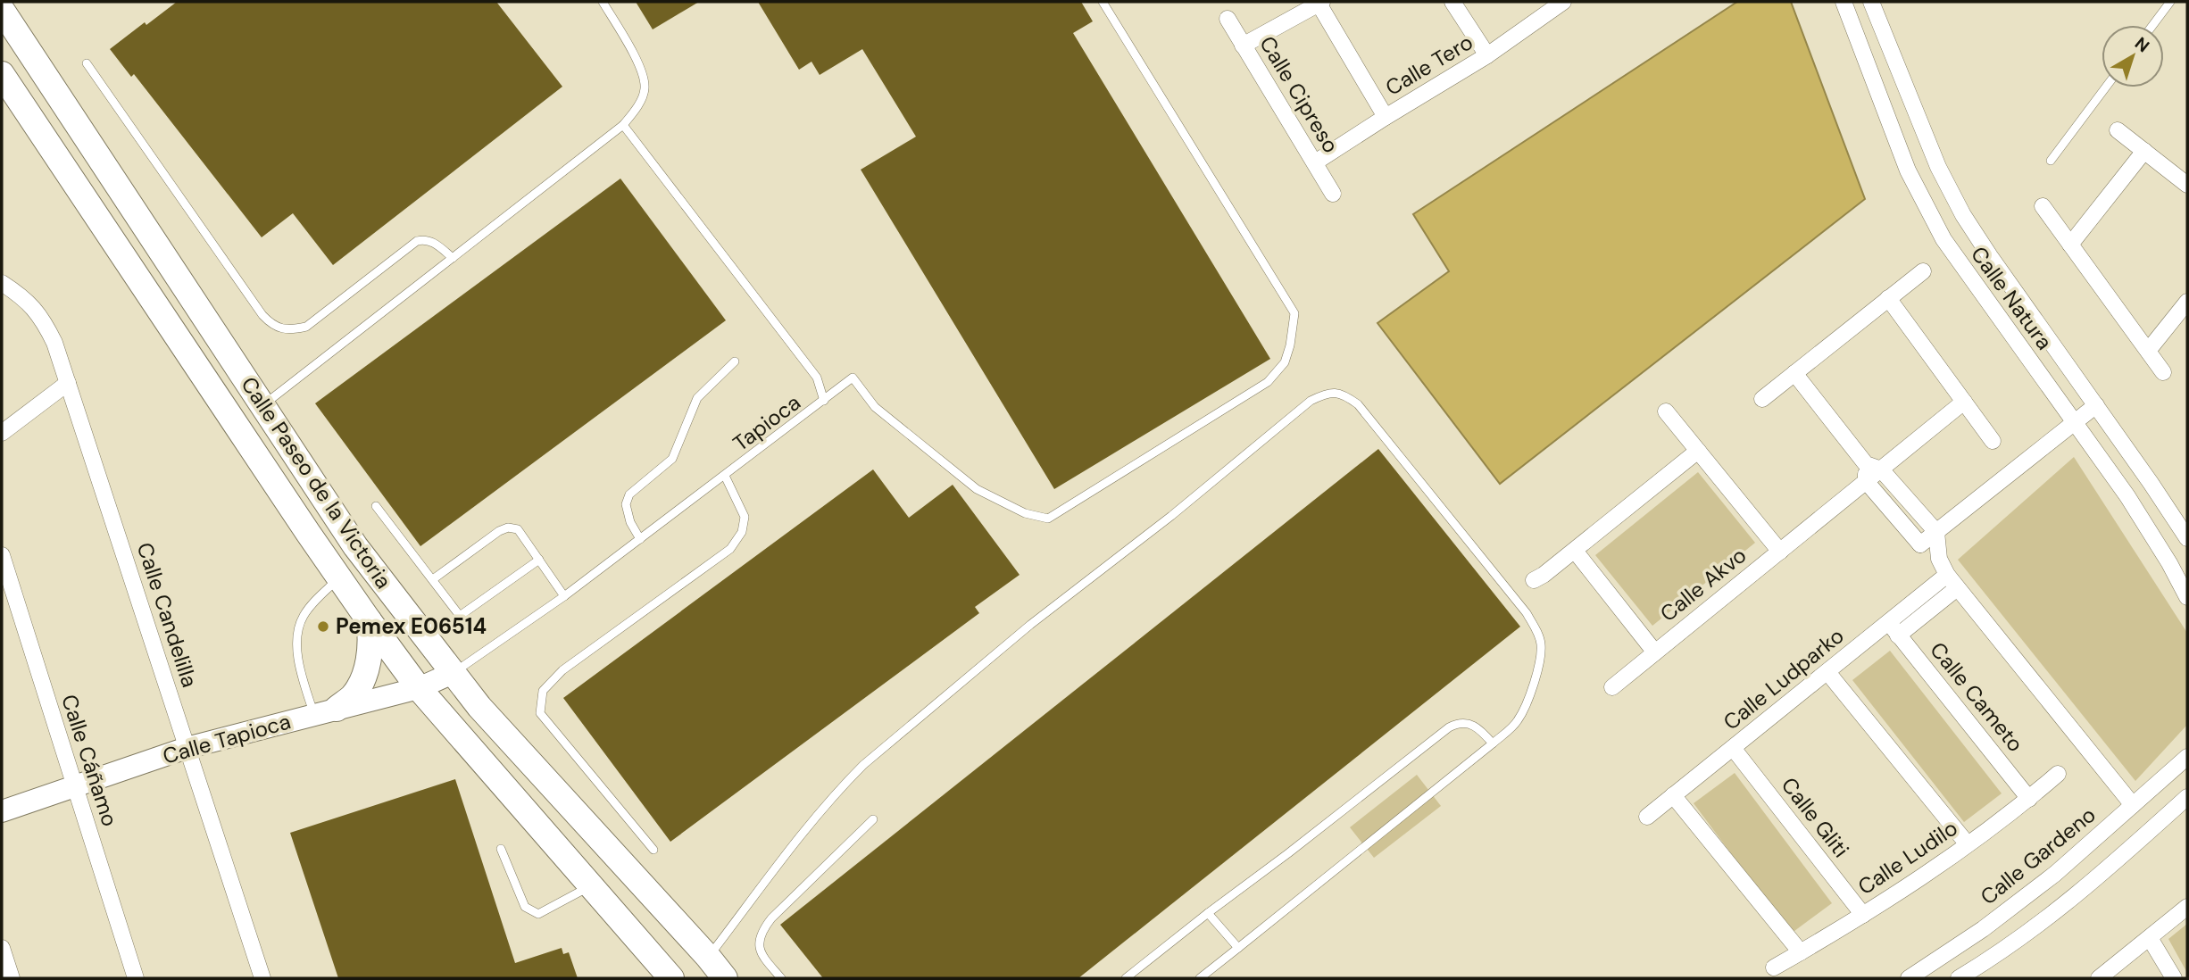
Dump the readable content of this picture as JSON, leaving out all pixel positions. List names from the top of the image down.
{
  "streets": {
    "main road": ["Calle Paseo de la Victoria"],
    "street": [
      "Calle Tero",
      "Calle Cipreso",
      "Calle Natura",
      "Calle Akvo",
      "Calle Candelilla",
      "Calle Ludparko",
      "Calle Cameto",
      "Calle Tapioca",
      "Calle Cáñamo",
      "Calle Gliti",
      "Calle Gardeno",
      "Calle Ludilo"
    ],
    "lane": ["Tapioca"]
  },
  "crossings": [
    ["Calle Tero", "Calle Cipreso"],
    ["Tapioca", "Calle Paseo de la Victoria"],
    ["Tapioca", "Calle Tapioca"],
    ["Calle Paseo de la Victoria", "Calle Tapioca"],
    ["Calle Candelilla", "Calle Tapioca"],
    ["Calle Ludparko", "Calle Cameto"],
    ["Calle Ludparko", "Calle Gliti"],
    ["Calle Cameto", "Calle Ludilo"],
    ["Calle Tapioca", "Calle Cáñamo"],
    ["Calle Gliti", "Calle Ludilo"]
  ],
  "places": ["Pemex E06514"],
  "north": "top right"
}
